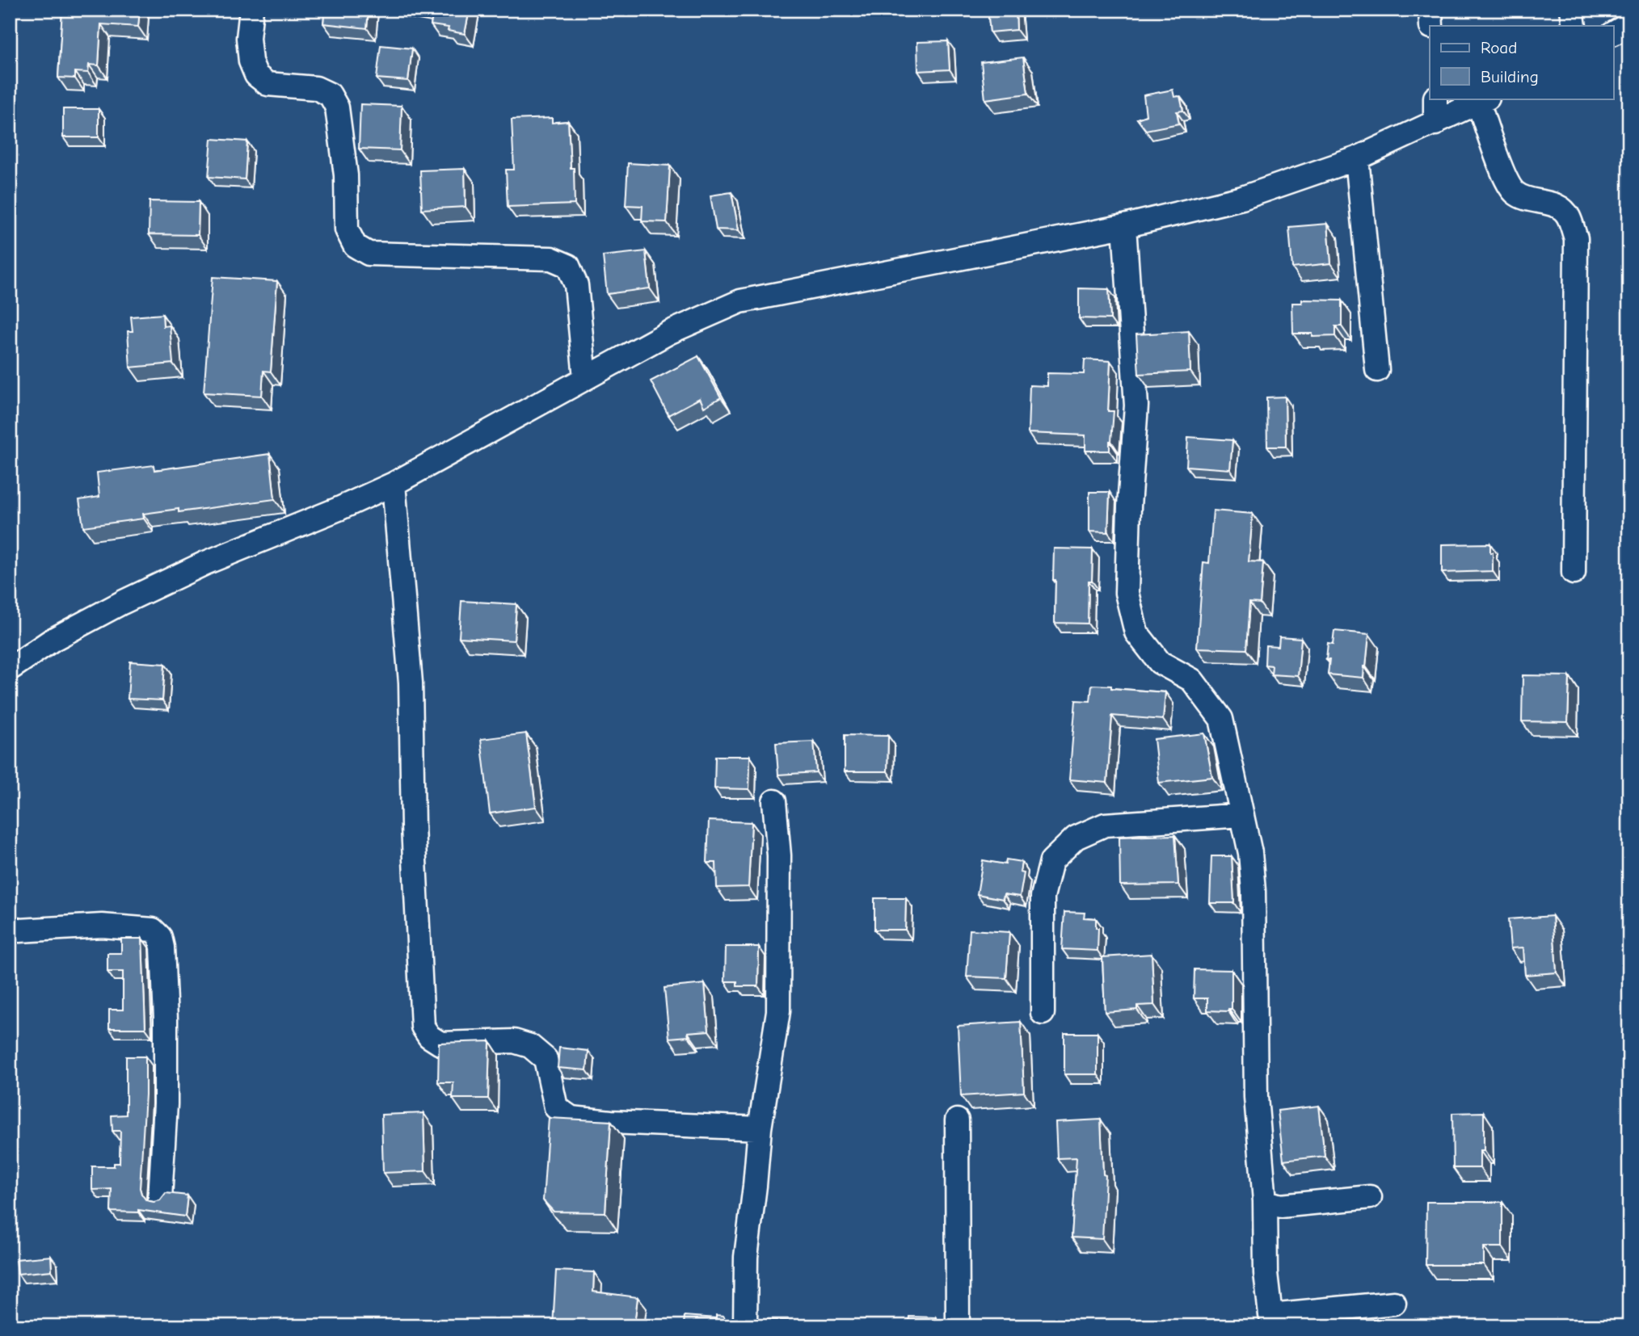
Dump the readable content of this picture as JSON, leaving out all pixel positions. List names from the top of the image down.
{
  "legend": ["Road", "Building"]
}
